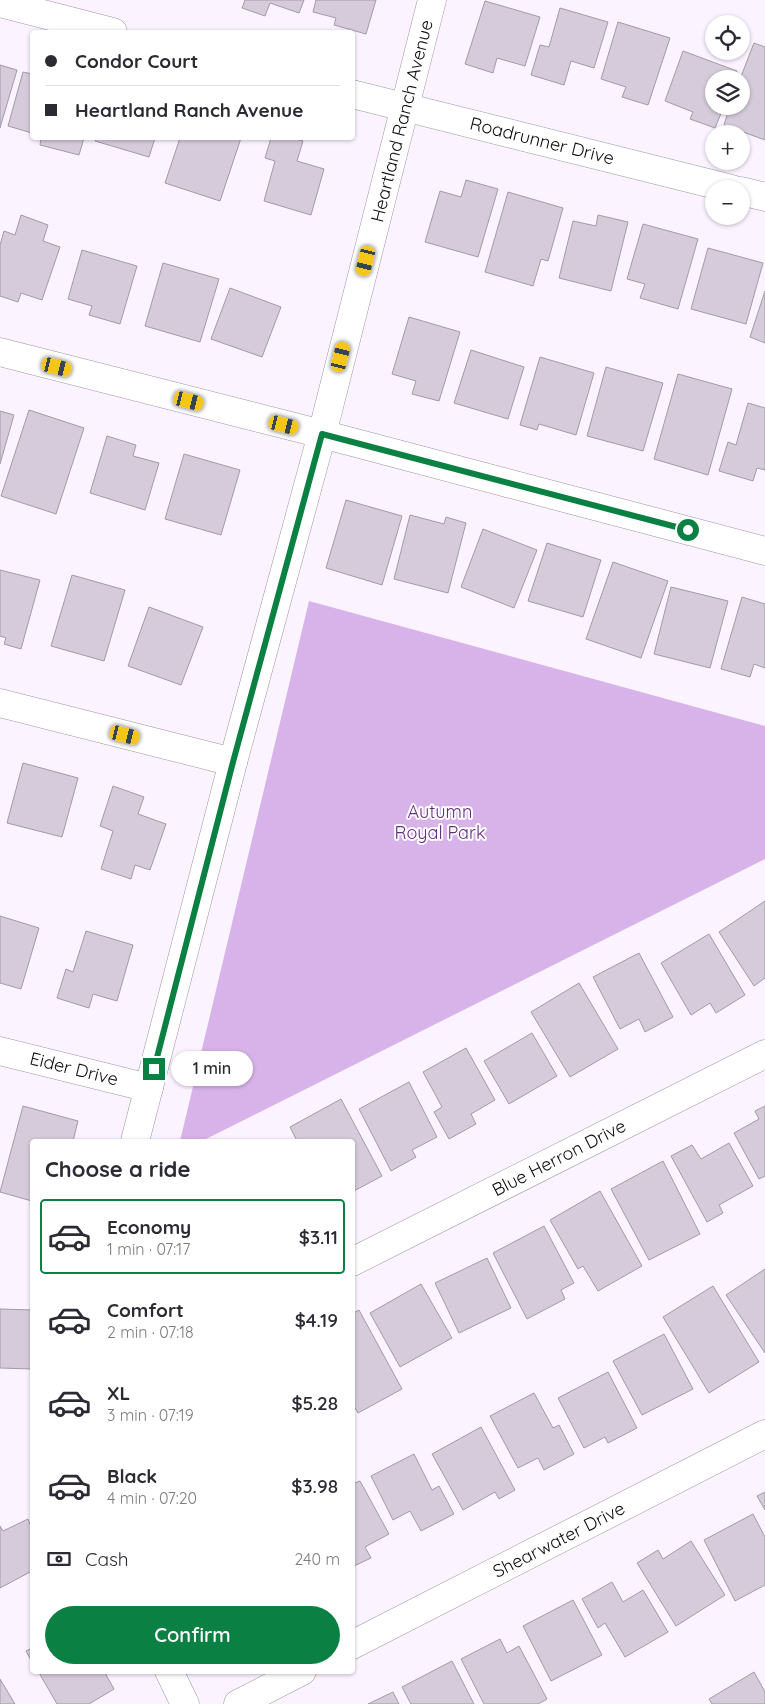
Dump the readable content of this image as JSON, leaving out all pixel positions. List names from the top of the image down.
{
  "streets": {
    "street": [
      "Heartland Ranch Avenue",
      "Roadrunner Drive",
      "Eider Drive",
      "Blue Herron Drive",
      "Shearwater Drive"
    ]
  },
  "crossings": [
    ["Heartland Ranch Avenue", "Roadrunner Drive"],
    ["Heartland Ranch Avenue", "Eider Drive"]
  ],
  "parks": ["Autumn Royal Park"],
  "page": {
    "map_buttons": ["+", "−"],
    "banner": ["Condor Court", "Heartland Ranch Avenue"],
    "bubble": "1 min",
    "heading": "Choose a ride",
    "list": [
      {
        "name": "Economy",
        "note": "1 min · 07:17",
        "value": "$3.11"
      },
      {
        "name": "Comfort",
        "note": "2 min · 07:18",
        "value": "$4.19"
      },
      {
        "name": "XL",
        "note": "3 min · 07:19",
        "value": "$5.28"
      },
      {
        "name": "Black",
        "note": "4 min · 07:20",
        "value": "$3.98"
      }
    ],
    "pay": ["Cash", "240 m"],
    "buttons": "Confirm"
  }
}
